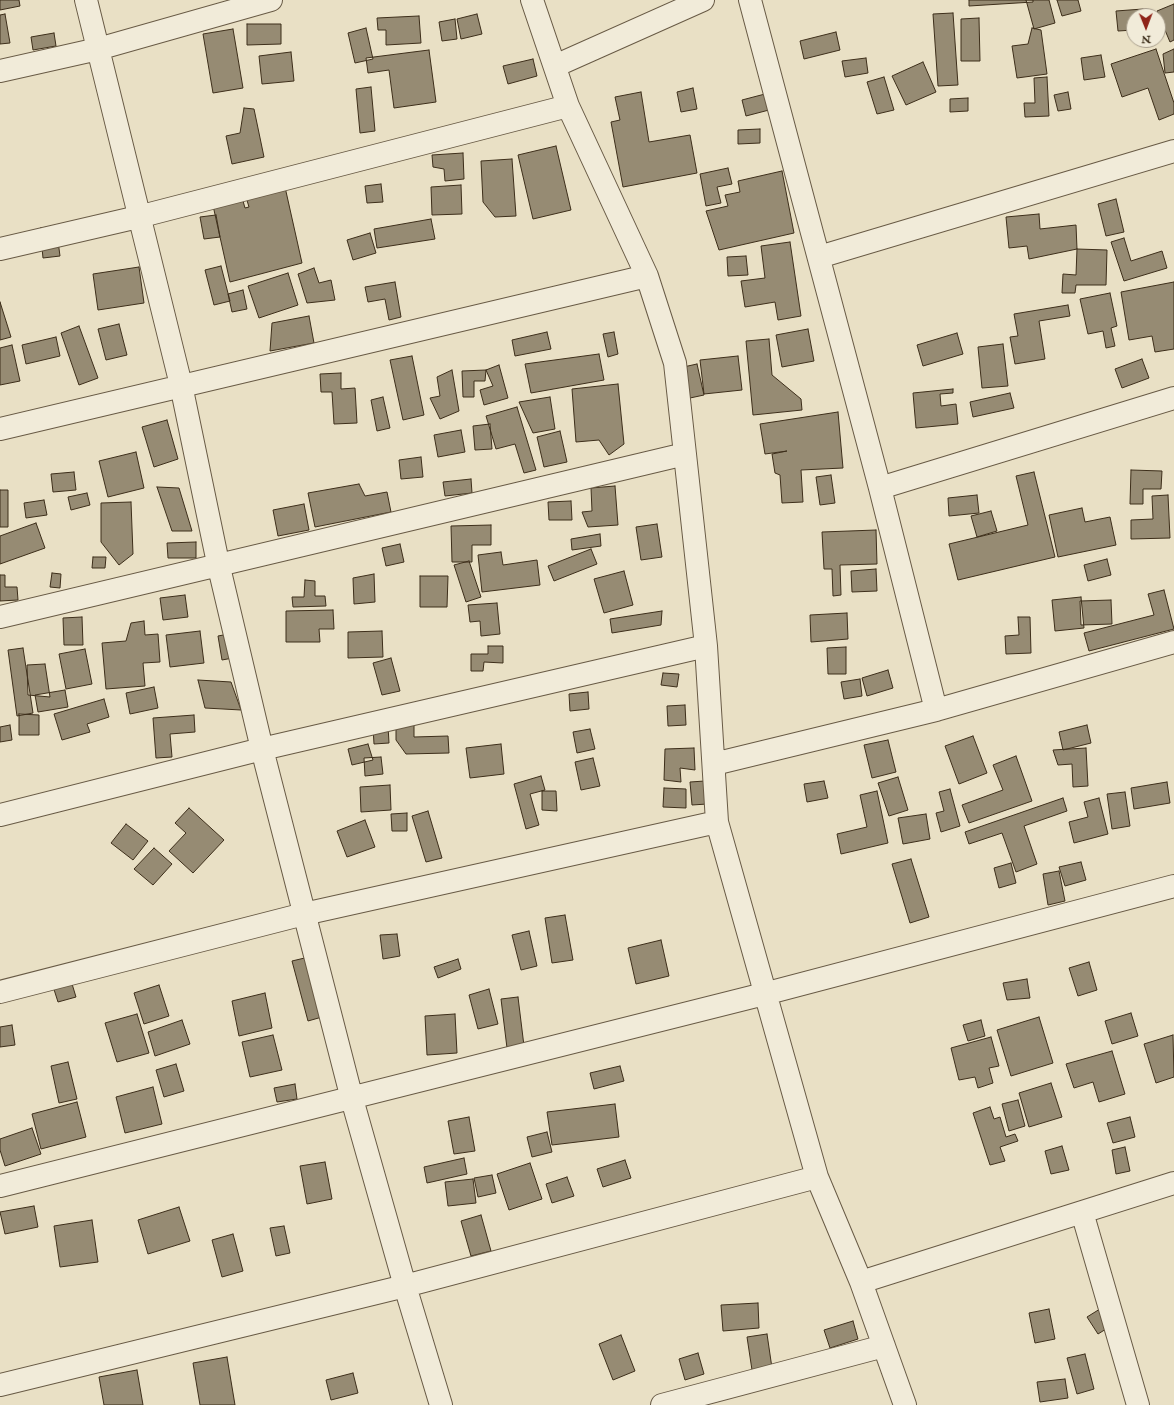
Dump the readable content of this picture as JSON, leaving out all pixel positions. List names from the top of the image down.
{
  "north": "bottom"
}
